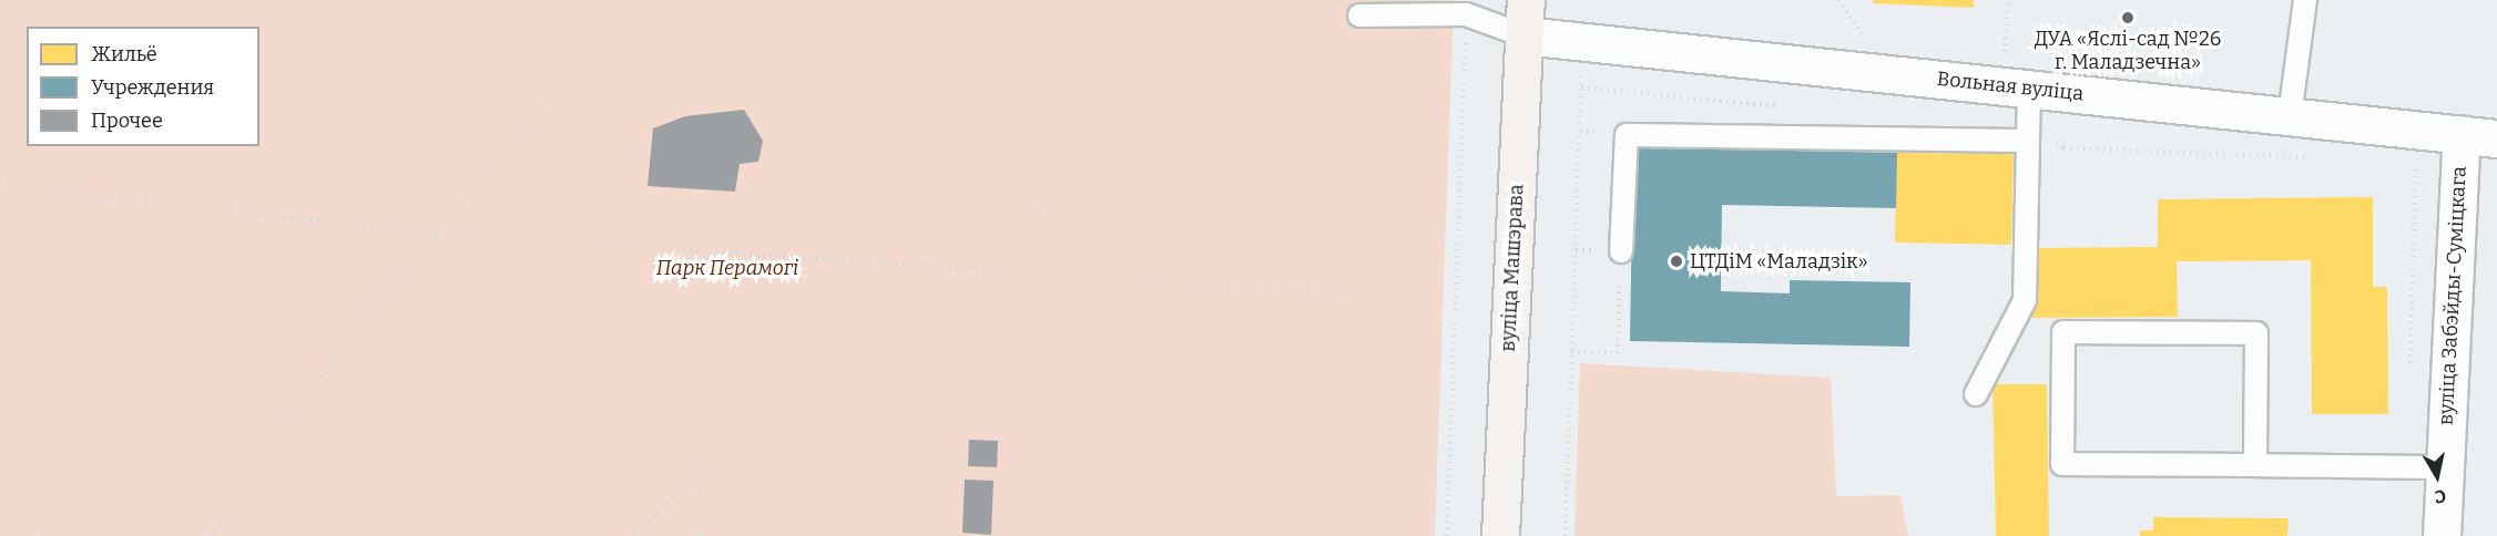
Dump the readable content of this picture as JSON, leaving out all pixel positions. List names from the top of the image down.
{
  "streets": {
    "main road": ["вуліца Машэрава"],
    "street": ["Вольная вуліца", "вуліца Забэйды-Суміцкага"]
  },
  "crossings": [
    ["Вольная вуліца", "вуліца Машэрава"],
    ["Вольная вуліца", "вуліца Забэйды-Суміцкага"]
  ],
  "parks": ["Парк Перамогі"],
  "places": ["ДУА «Яслі-сад №26 г. Маладзечна»", "ЦТДіМ «Маладзік»"],
  "legend": ["Жильё", "Учреждения", "Прочее"],
  "north": "bottom"
}
